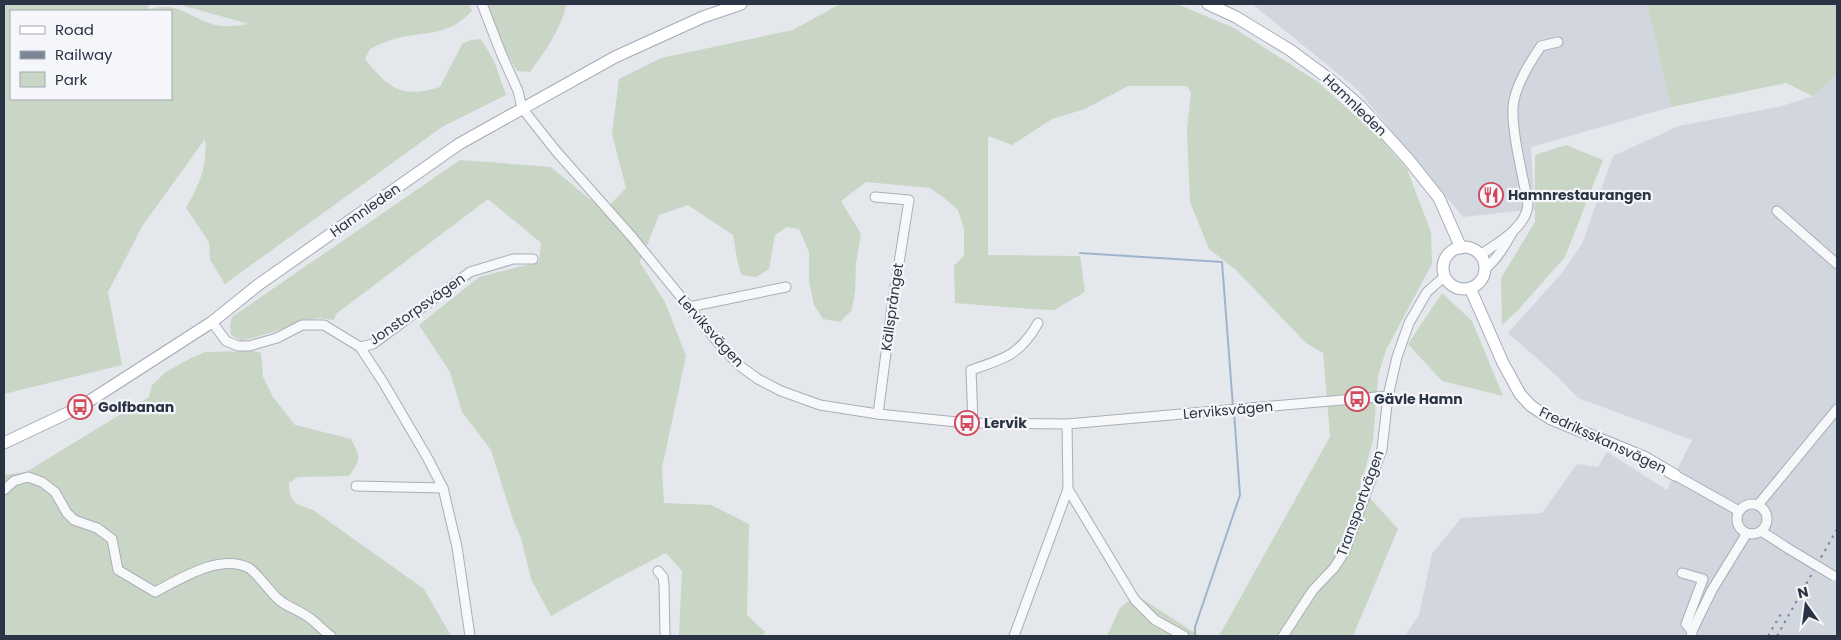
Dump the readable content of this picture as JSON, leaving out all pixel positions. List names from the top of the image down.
{
  "streets": {
    "main road": ["Hamnleden", "Fredriksskansvägen"],
    "street": [
      "Källsprånget",
      "Jonstorpsvägen",
      "Lerviksvägen",
      "Transportvägen"
    ]
  },
  "crossings": [
    ["Hamnleden", "Jonstorpsvägen"],
    ["Hamnleden", "Lerviksvägen"],
    ["Hamnleden", "Fredriksskansvägen"],
    ["Hamnleden", "Transportvägen"],
    ["Källsprånget", "Lerviksvägen"],
    ["Lerviksvägen", "Transportvägen"],
    ["Fredriksskansvägen", "Transportvägen"]
  ],
  "places": {
    "restaurant": ["Hamnrestaurangen"],
    "bus stop": ["Gävle Hamn", "Golfbanan", "Lervik"]
  },
  "legend": ["Road", "Railway", "Park"],
  "north": "top"
}
